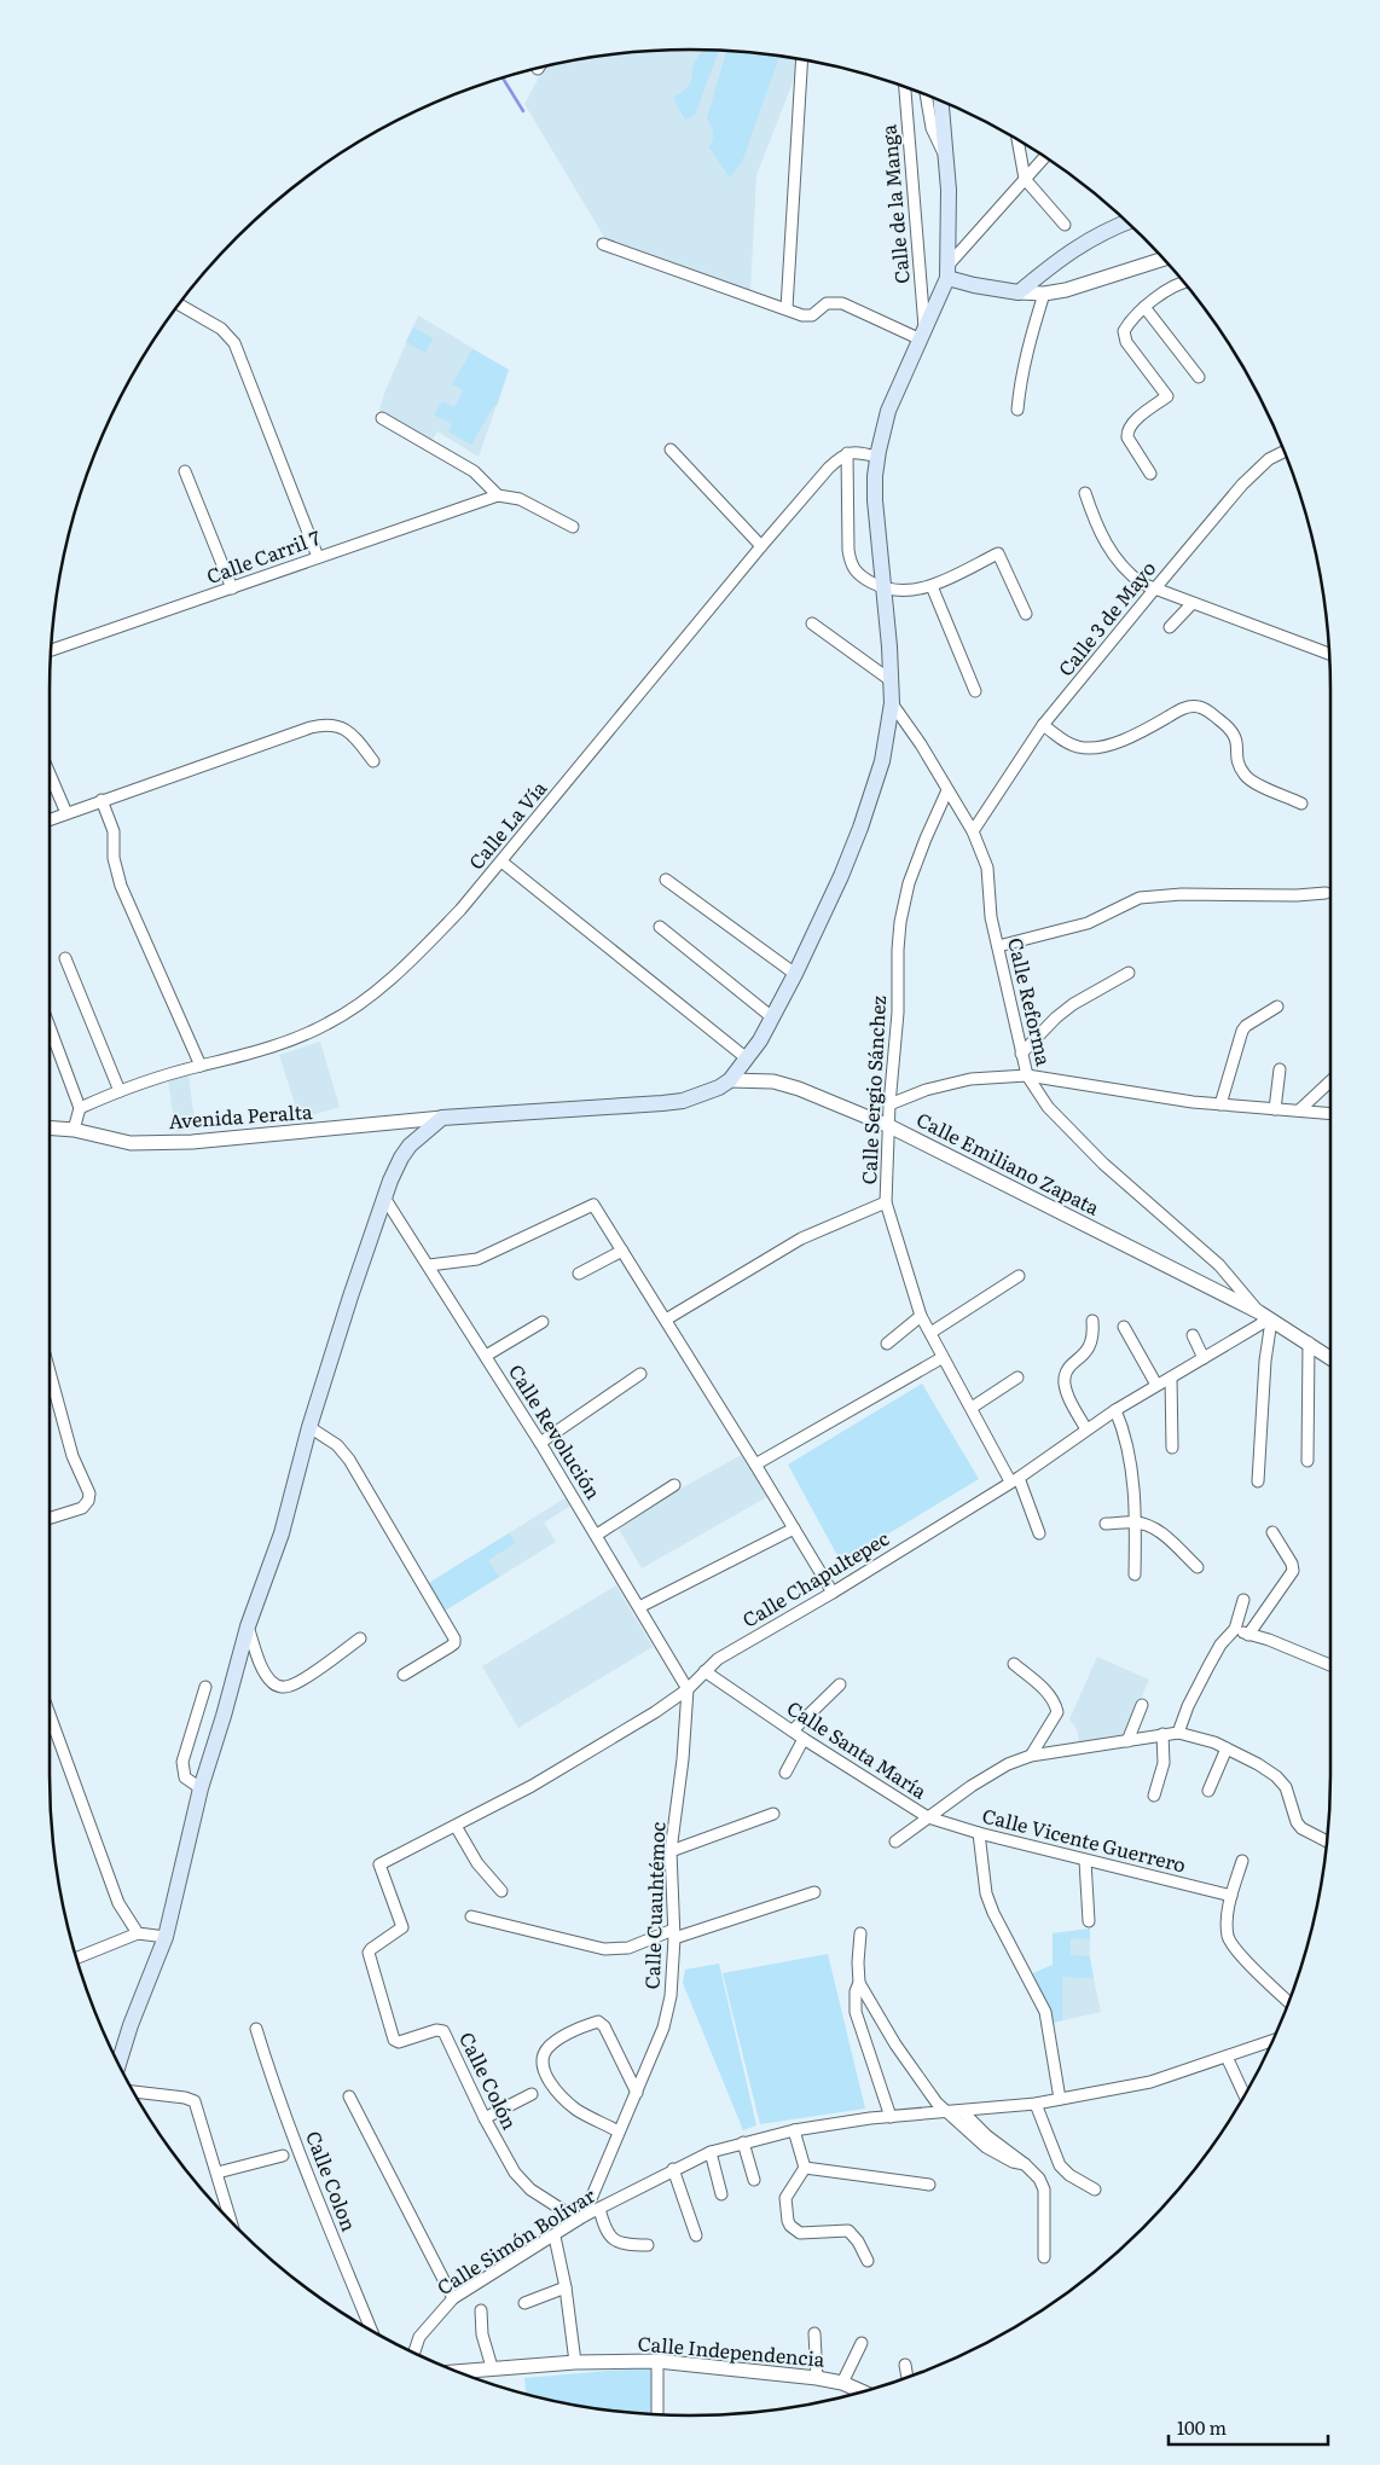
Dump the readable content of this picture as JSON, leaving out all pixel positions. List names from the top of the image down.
{
  "streets": {
    "street": [
      "Calle de la Manga",
      "Calle Carril 7",
      "Calle 3 de Mayo",
      "Calle La Vía",
      "Calle Reforma",
      "Calle Sergio Sánchez",
      "Avenida Peralta",
      "Calle Emiliano Zapata",
      "Calle Revolución",
      "Calle Chapultepec",
      "Calle Santa María",
      "Calle Vicente Guerrero",
      "Calle Cuauhtémoc",
      "Calle Colón",
      "Calle Colon",
      "Calle Simón Bolívar",
      "Calle Independencia"
    ]
  },
  "crossings": [
    ["Calle 3 de Mayo", "Calle Reforma"],
    ["Calle Reforma", "Calle Sergio Sánchez"],
    ["Calle Reforma", "Calle Emiliano Zapata"],
    ["Calle Reforma", "Calle Chapultepec"],
    ["Calle Sergio Sánchez", "Calle Emiliano Zapata"],
    ["Calle Sergio Sánchez", "Calle Chapultepec"],
    ["Calle Emiliano Zapata", "Calle Chapultepec"],
    ["Calle Revolución", "Calle Chapultepec"],
    ["Calle Revolución", "Calle Cuauhtémoc"],
    ["Calle Chapultepec", "Calle Santa María"],
    ["Calle Chapultepec", "Calle Cuauhtémoc"],
    ["Calle Chapultepec", "Calle Colón"],
    ["Calle Santa María", "Calle Vicente Guerrero"],
    ["Calle Cuauhtémoc", "Calle Colón"],
    ["Calle Cuauhtémoc", "Calle Simón Bolívar"],
    ["Calle Colón", "Calle Simón Bolívar"]
  ],
  "scale_bar": "100 m"
}
